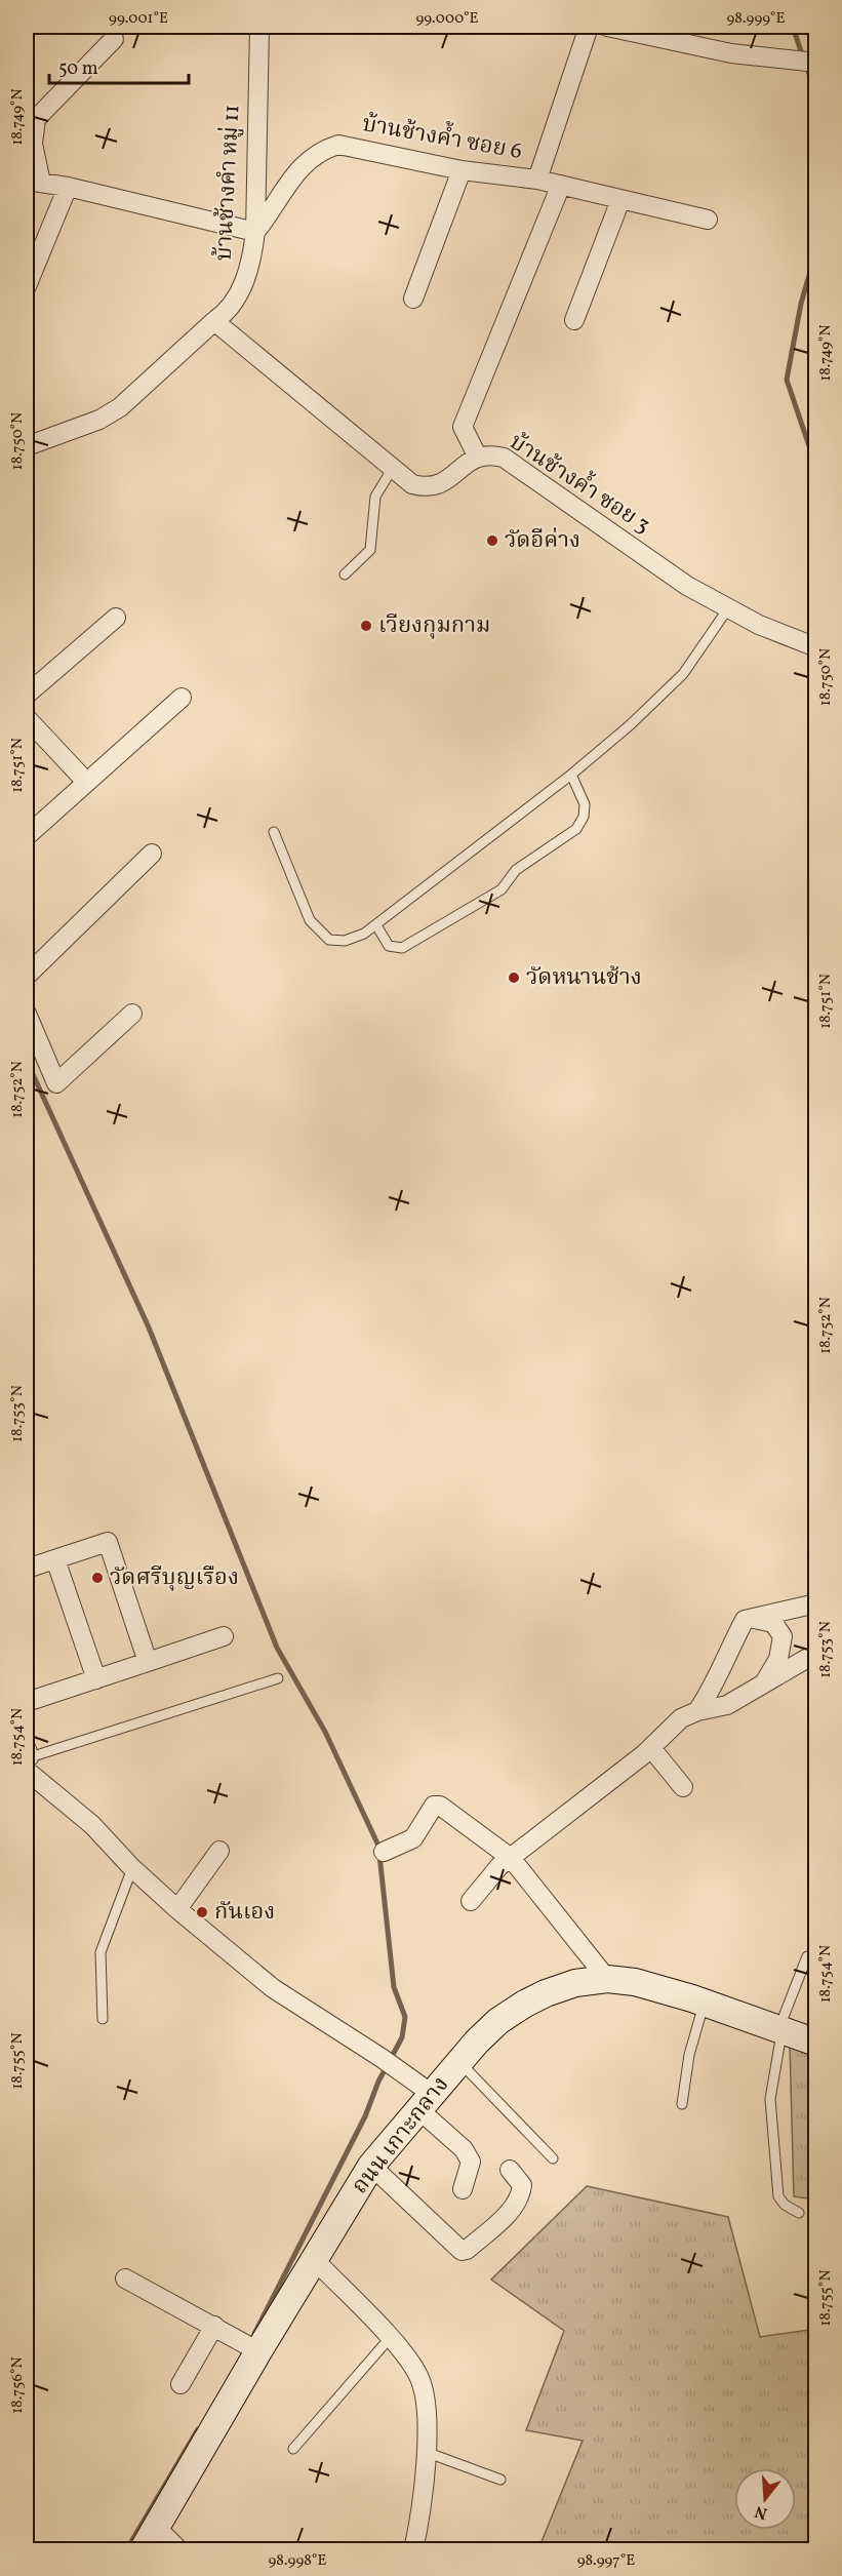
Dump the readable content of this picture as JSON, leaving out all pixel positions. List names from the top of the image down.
{
  "streets": {
    "street": [
      "บ้านช้างค้ำ ซอย 6",
      "บ้านช้างคำ หมู่ 11",
      "บ้านช้างค้ำ ซอย 3",
      "ถนน เกาะกลาง"
    ]
  },
  "crossings": [
    ["บ้านช้างค้ำ ซอย 6", "บ้านช้างคำ หมู่ 11"],
    ["บ้านช้างคำ หมู่ 11", "บ้านช้างค้ำ ซอย 3"]
  ],
  "places": [
    "วัดอีค่าง",
    "เวียงกุมกาม",
    "วัดหนานช้าง",
    "วัดศรีบุญเรือง",
    "กันเอง"
  ],
  "scale_bar": "50 m",
  "north": "bottom",
  "coordinates": [
    "99.001°E",
    "99.000°E",
    "98.999°E",
    "18.749°N",
    "18.750°N",
    "18.751°N",
    "18.752°N",
    "18.753°N",
    "18.754°N",
    "18.755°N",
    "18.756°N",
    "98.998°E",
    "98.997°E"
  ]
}
